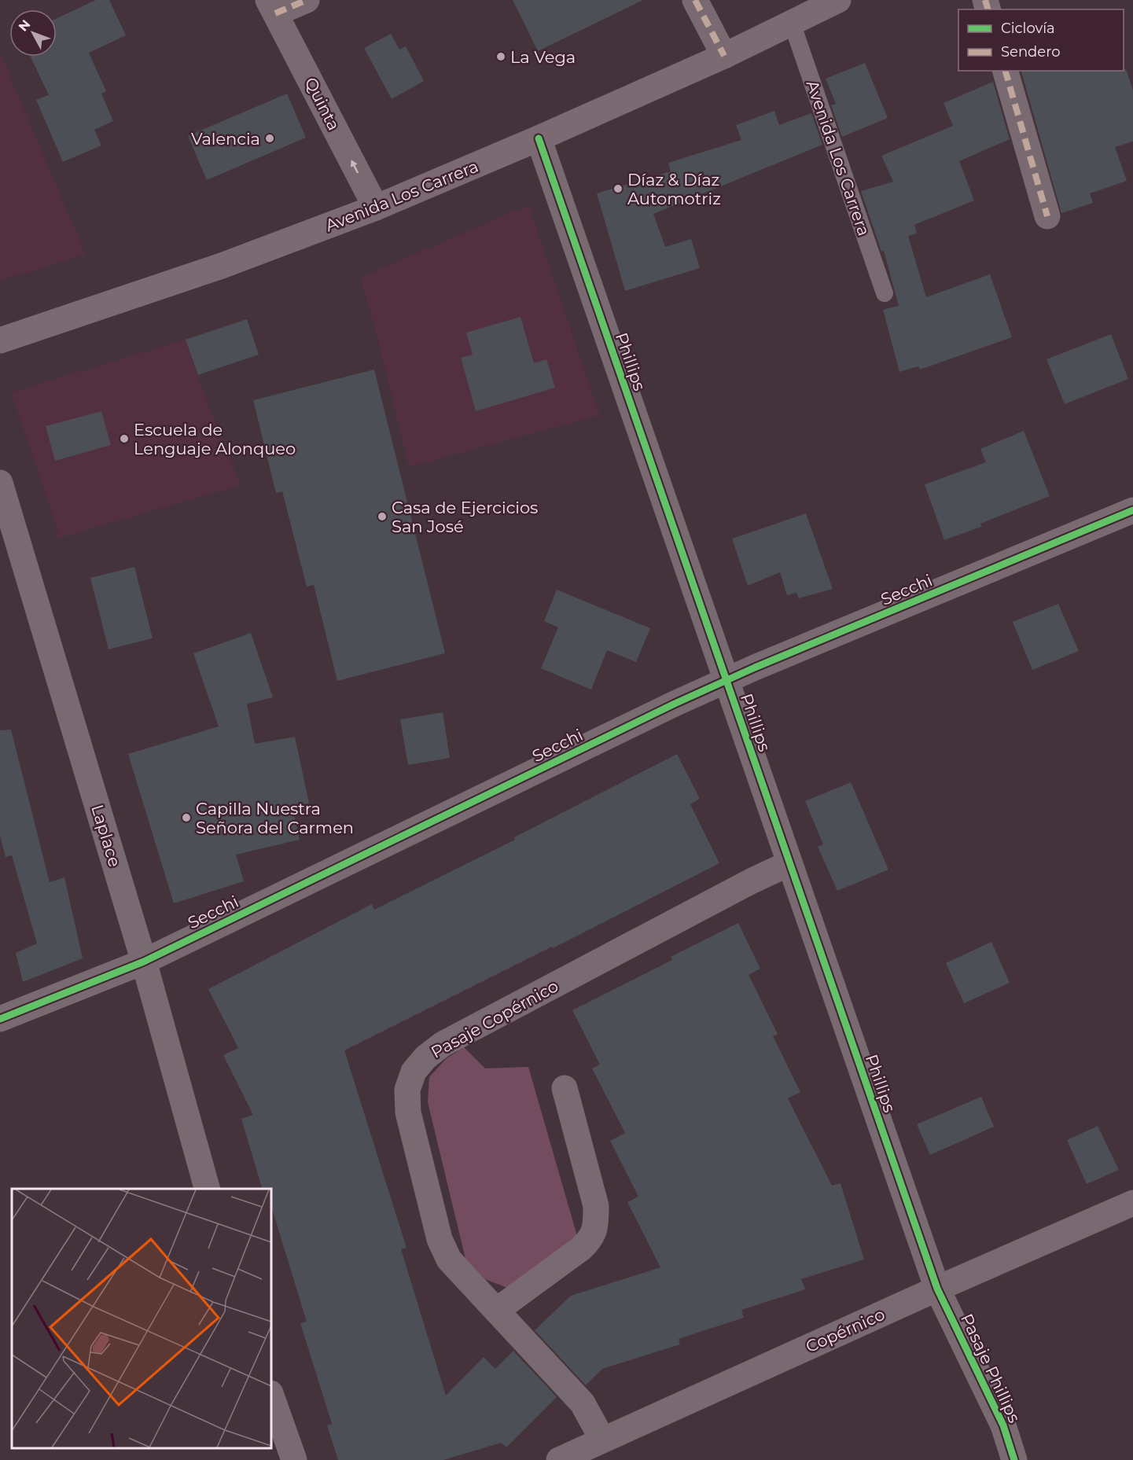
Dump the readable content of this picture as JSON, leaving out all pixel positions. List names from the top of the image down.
{
  "streets": {
    "main road": ["Avenida Los Carrera"],
    "street": [
      "Quinta",
      "Phillips",
      "Secchi",
      "Laplace",
      "Pasaje Copérnico",
      "Copérnico",
      "Pasaje Phillips"
    ]
  },
  "crossings": [
    ["Quinta", "Avenida Los Carrera"],
    ["Avenida Los Carrera", "Phillips"],
    ["Phillips", "Secchi"],
    ["Phillips", "Pasaje Copérnico"],
    ["Phillips", "Copérnico"],
    ["Phillips", "Pasaje Phillips"],
    ["Secchi", "Laplace"],
    ["Pasaje Copérnico", "Copérnico"],
    ["Copérnico", "Pasaje Phillips"]
  ],
  "one_way": ["Quinta"],
  "places": [
    "La Vega",
    "Valencia",
    "Díaz & Díaz Automotriz",
    "Escuela de Lenguaje Alonqueo",
    "Casa de Ejercicios San José",
    "Capilla Nuestra Señora del Carmen"
  ],
  "legend": ["Ciclovía", "Sendero"],
  "north": "top left"
}
